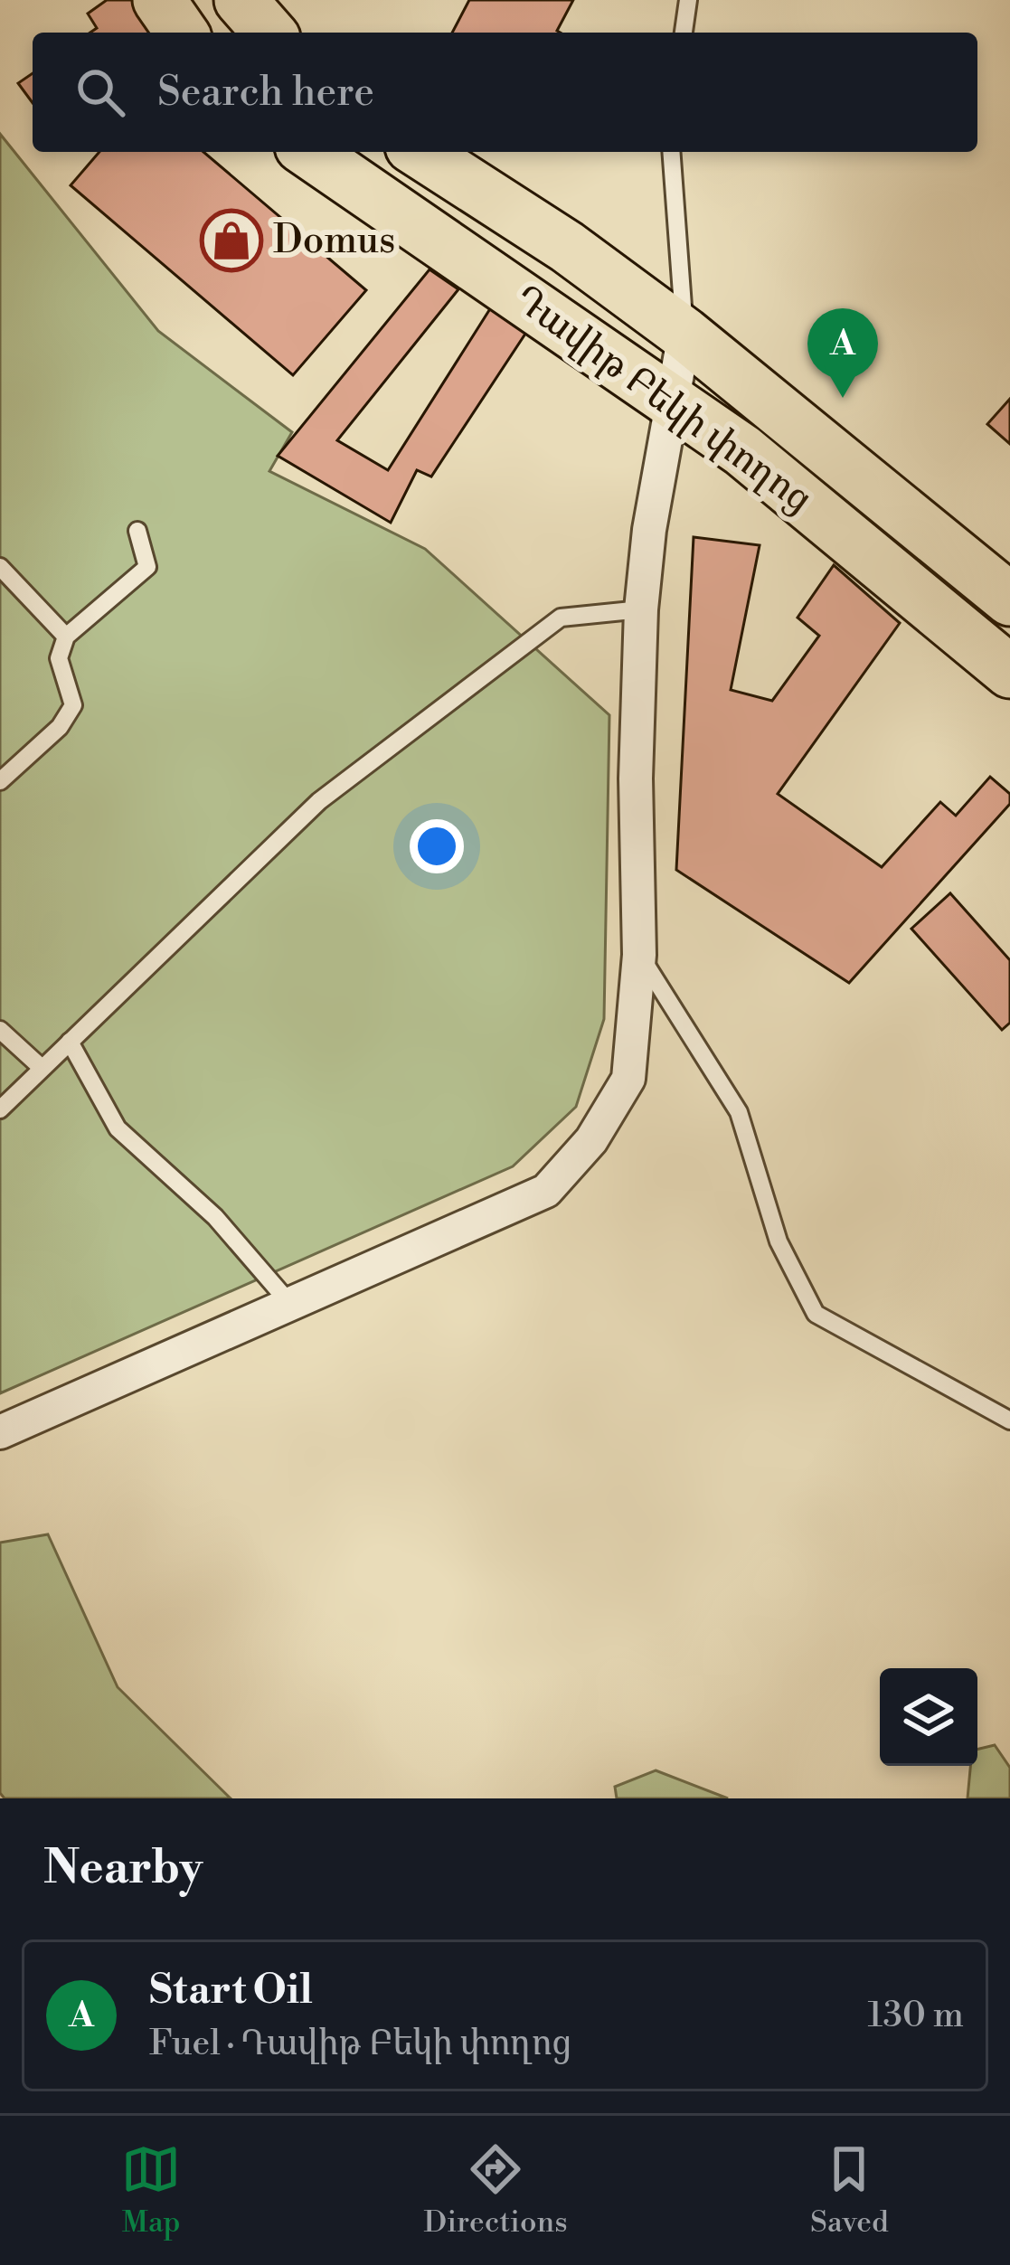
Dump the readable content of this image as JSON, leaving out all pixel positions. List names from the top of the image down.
{
  "streets": {
    "main road": ["Դավիթ Բեկի փողոց"]
  },
  "places": {
    "shop": ["Domus"]
  },
  "page": {
    "search": "Search here",
    "pins": "A",
    "heading": "Nearby",
    "list": [
      {
        "mark": "A",
        "name": "Start Oil",
        "note": "Fuel · Դավիթ Բեկի փողոց",
        "value": "130 m"
      }
    ],
    "nav": ["Map", "Directions", "Saved"]
  }
}
